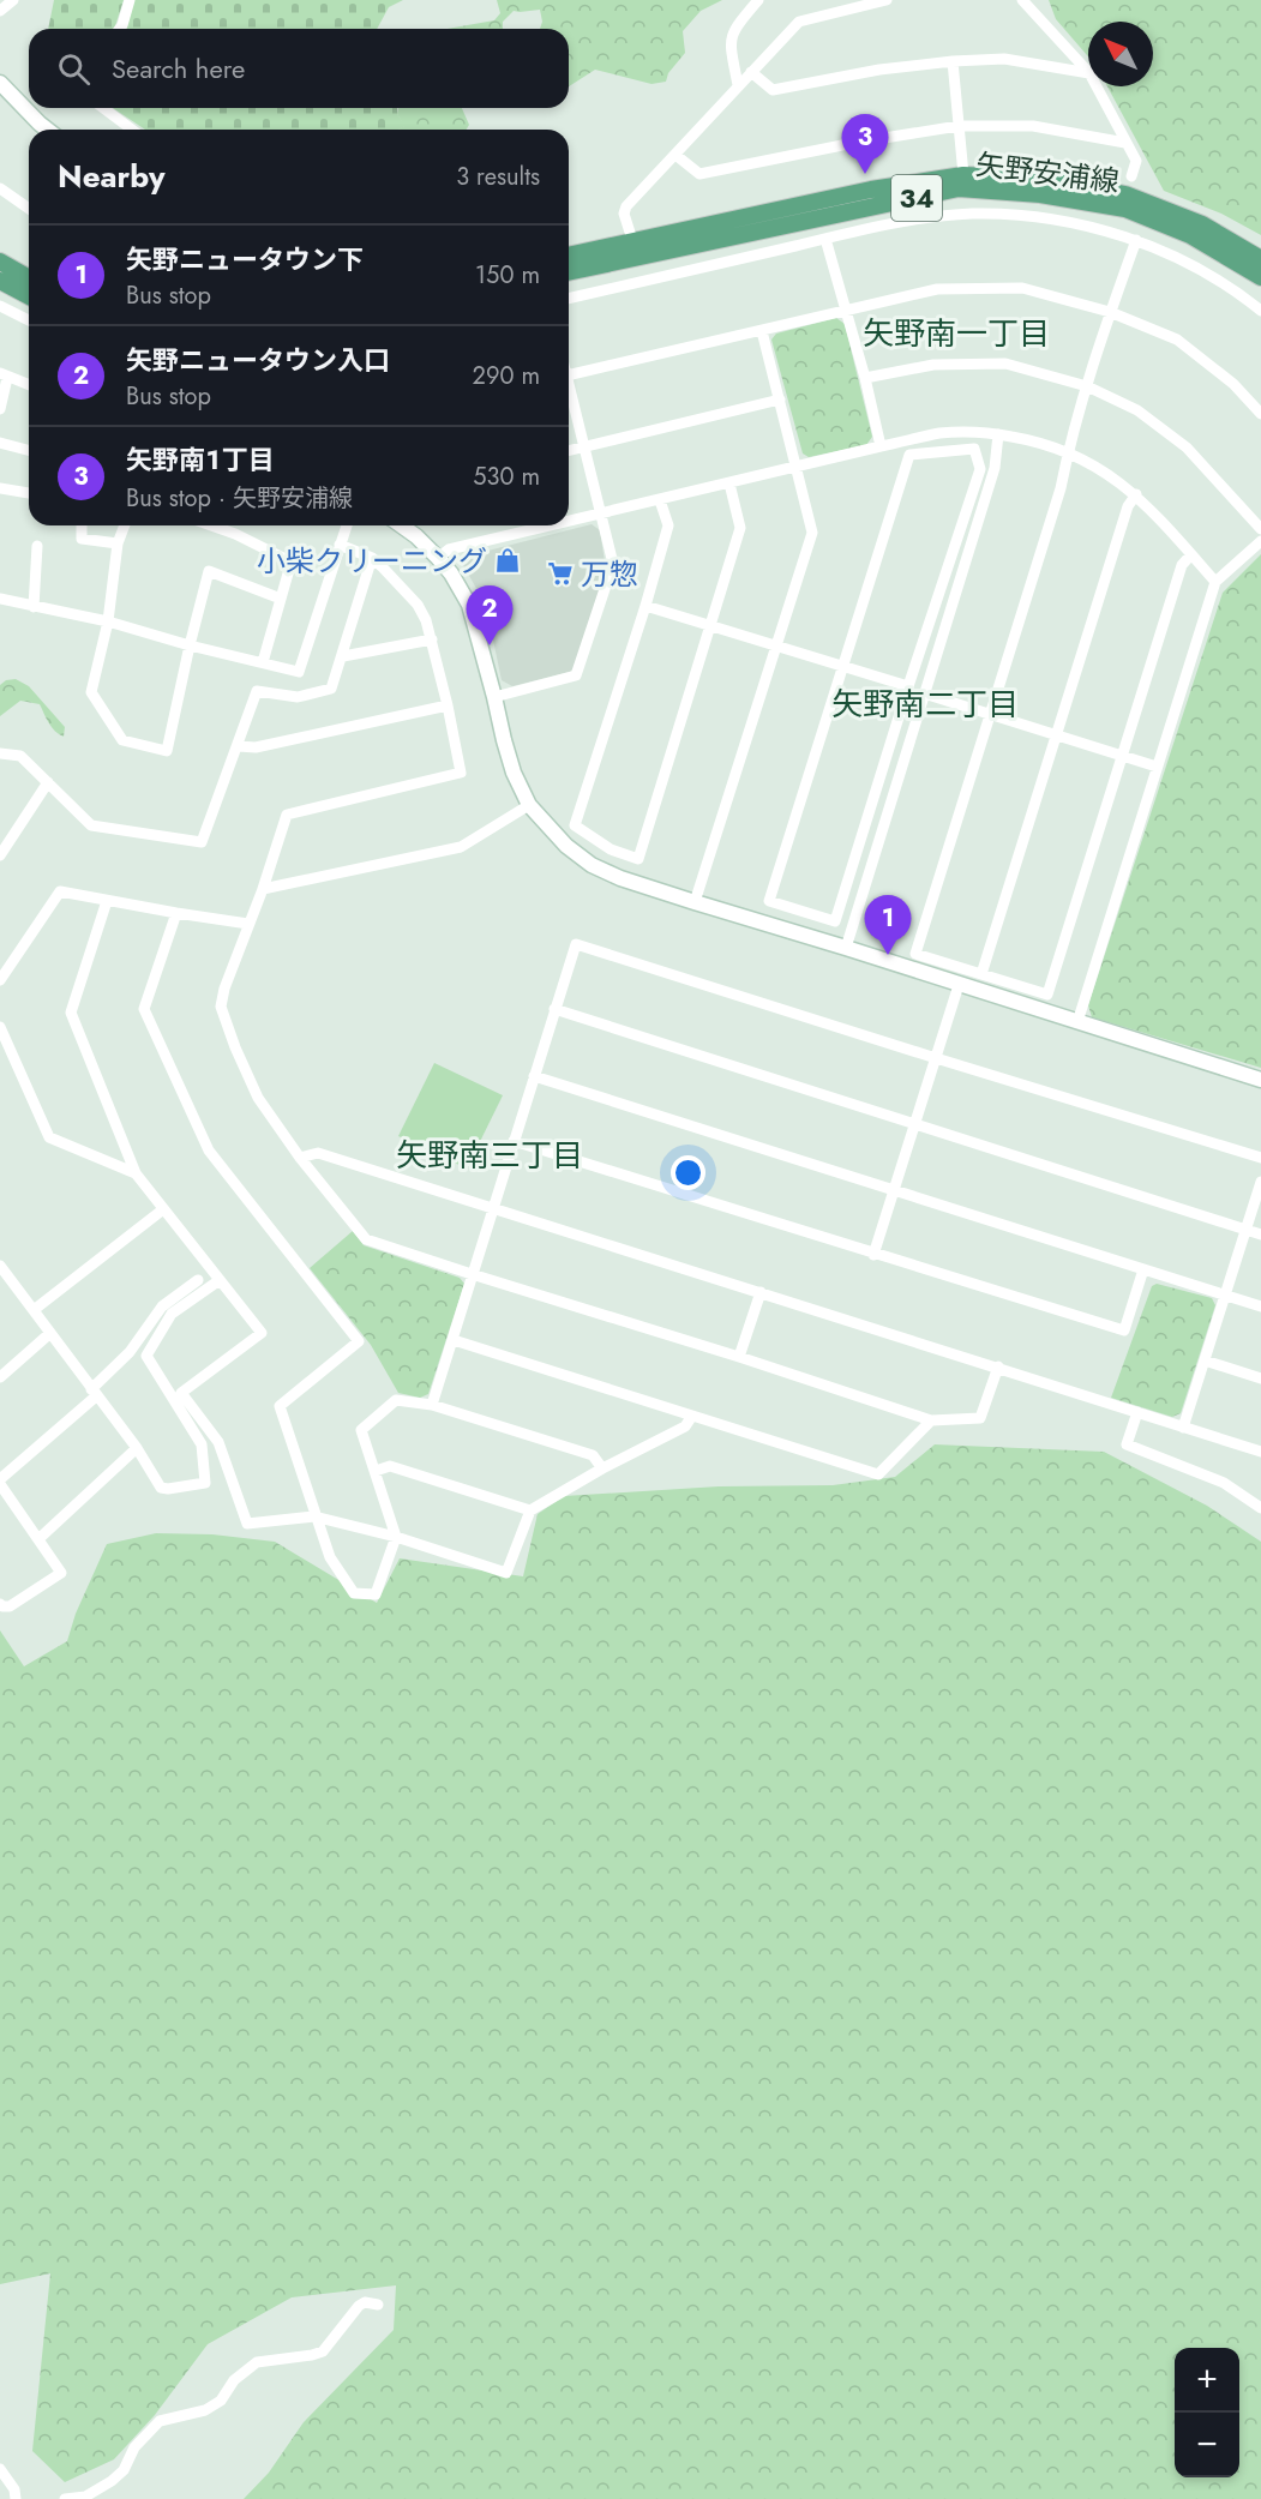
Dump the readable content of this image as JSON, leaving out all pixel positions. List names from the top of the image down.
{
  "streets": {
    "main road": ["矢野安浦線", "34"]
  },
  "districts": ["矢野南一丁目", "矢野南二丁目", "矢野南三丁目"],
  "places": {
    "shop": ["小柴クリーニング"],
    "supermarket": ["万惣"]
  },
  "north": "top left",
  "page": {
    "search": "Search here",
    "pins": ["3", "2", "1"],
    "heading": ["Nearby", "3 results"],
    "list": [
      {
        "mark": "1",
        "name": "矢野ニュータウン下",
        "note": "Bus stop",
        "value": "150 m"
      },
      {
        "mark": "2",
        "name": "矢野ニュータウン入口",
        "note": "Bus stop",
        "value": "290 m"
      },
      {
        "mark": "3",
        "name": "矢野南１丁目",
        "note": "Bus stop · 矢野安浦線",
        "value": "530 m"
      }
    ],
    "map_buttons": ["+", "−"]
  }
}
